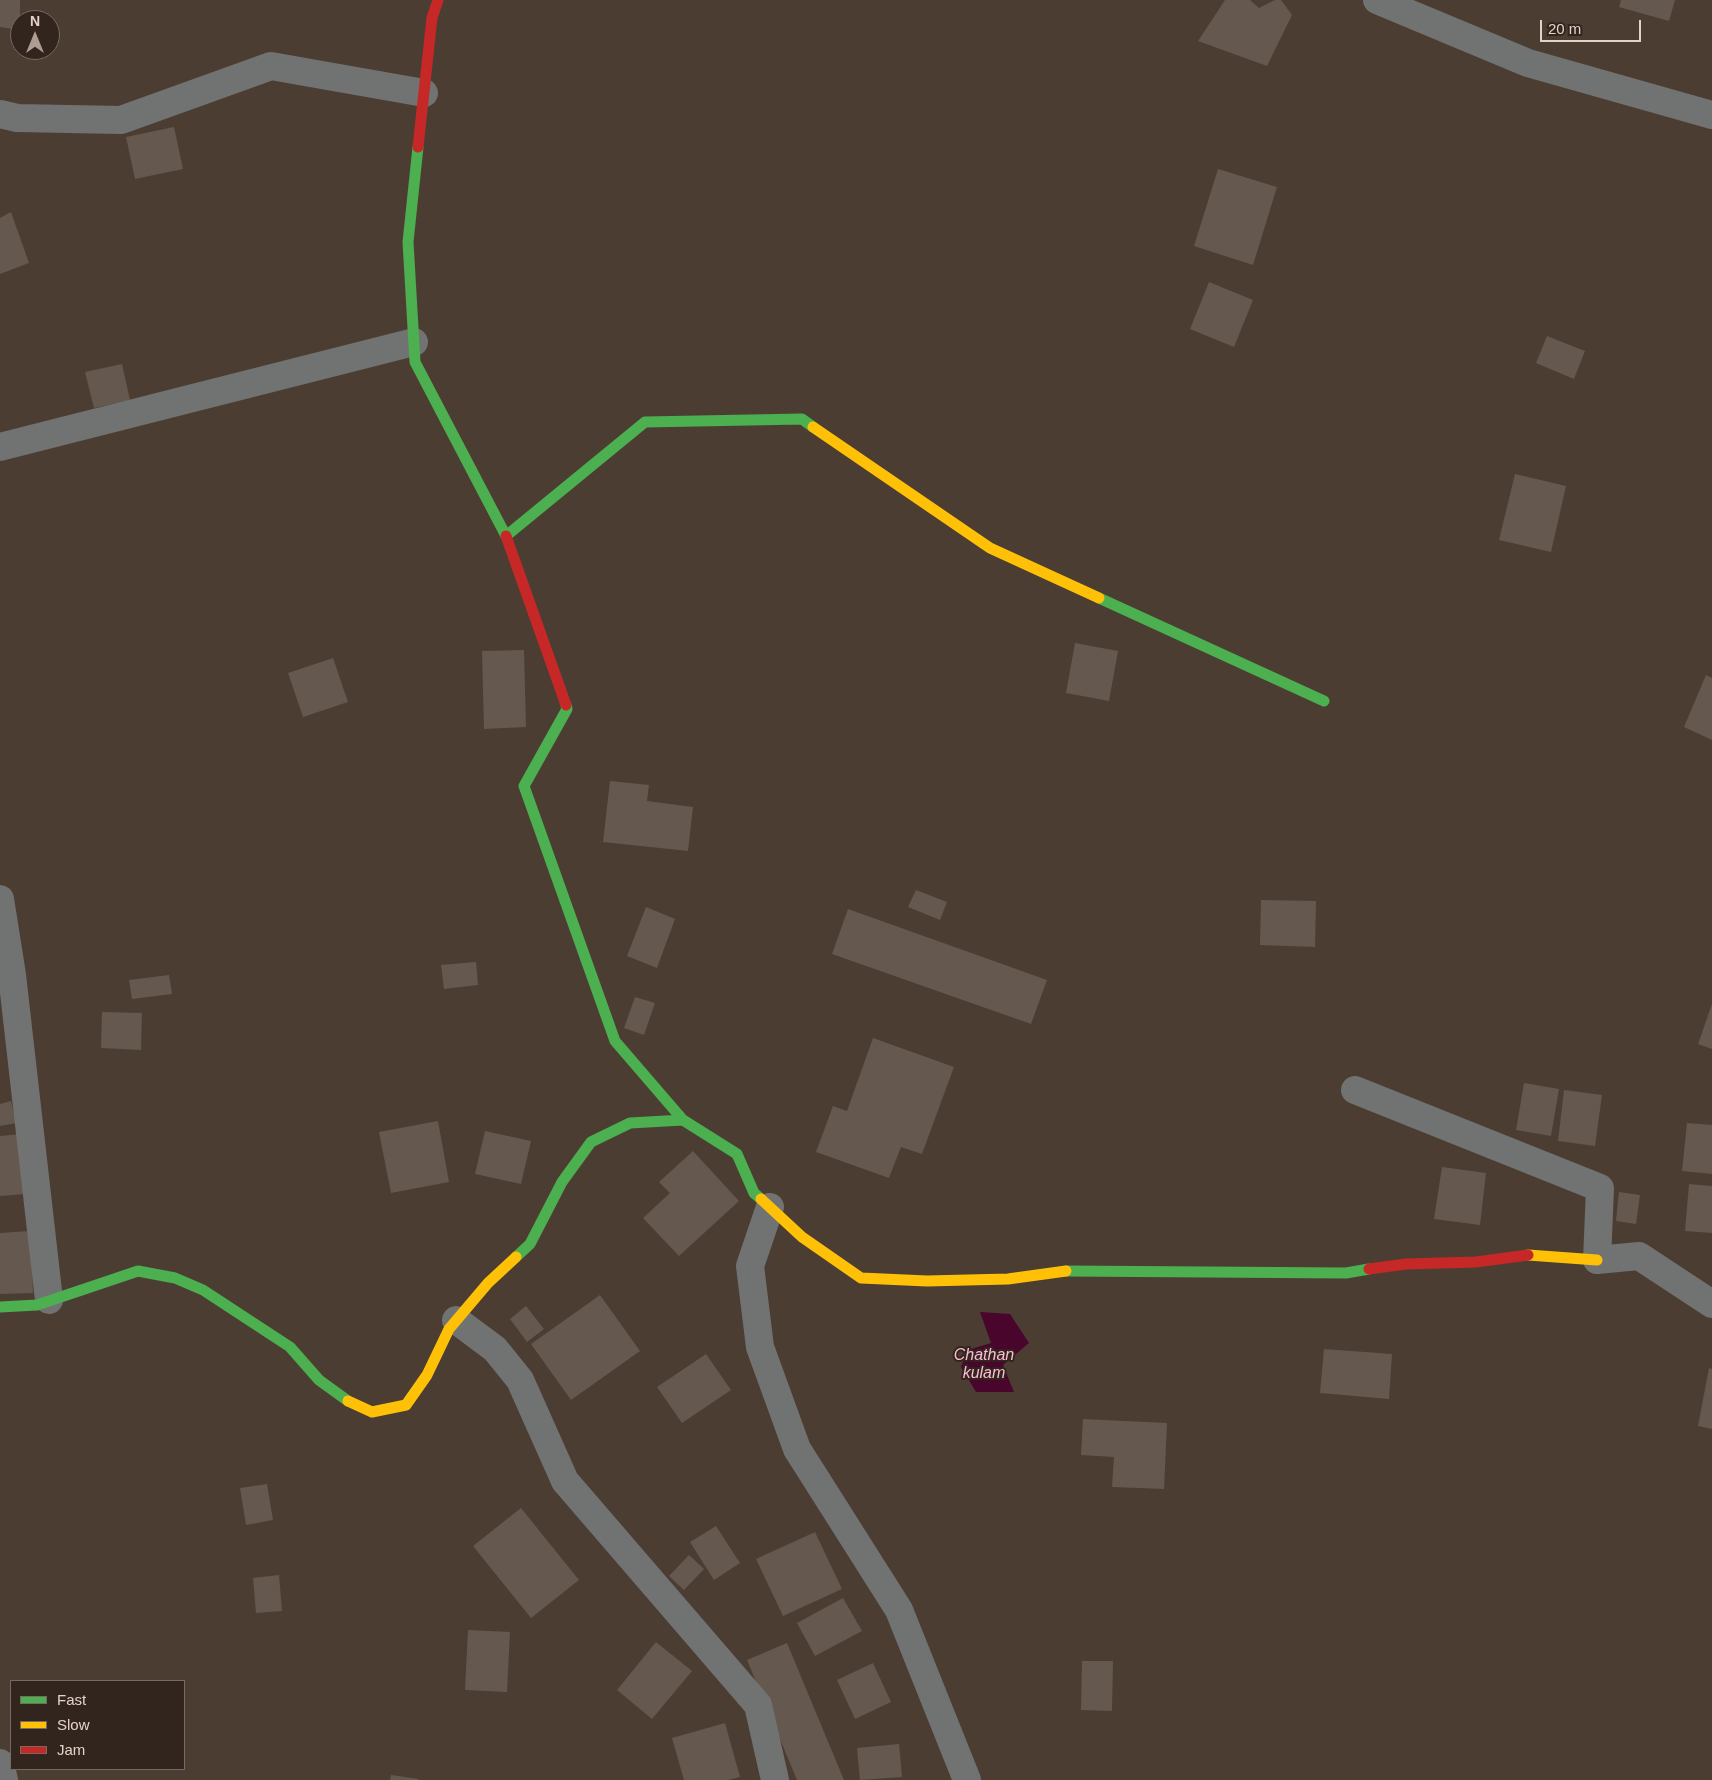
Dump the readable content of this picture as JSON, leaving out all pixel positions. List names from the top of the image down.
{
  "water": ["Chathan kulam"],
  "legend": ["Fast", "Slow", "Jam"],
  "scale_bar": "20 m",
  "north": "top"
}
